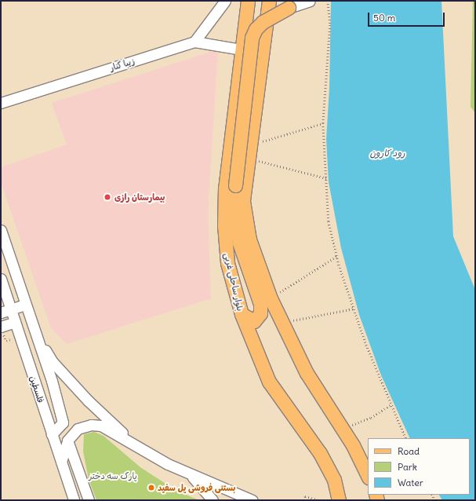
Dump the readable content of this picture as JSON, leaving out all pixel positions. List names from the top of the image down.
{
  "streets": {
    "main road": ["بلوار ساحلی غربی"],
    "street": ["زیبا کنار", "فلسطین"]
  },
  "water": ["رود کارون"],
  "parks": ["پارک سه دختر"],
  "places": ["بیمارستان رازی", "بستنی فروشی پل سفید"],
  "legend": ["Road", "Park", "Water"],
  "scale_bar": "50 m"
}
